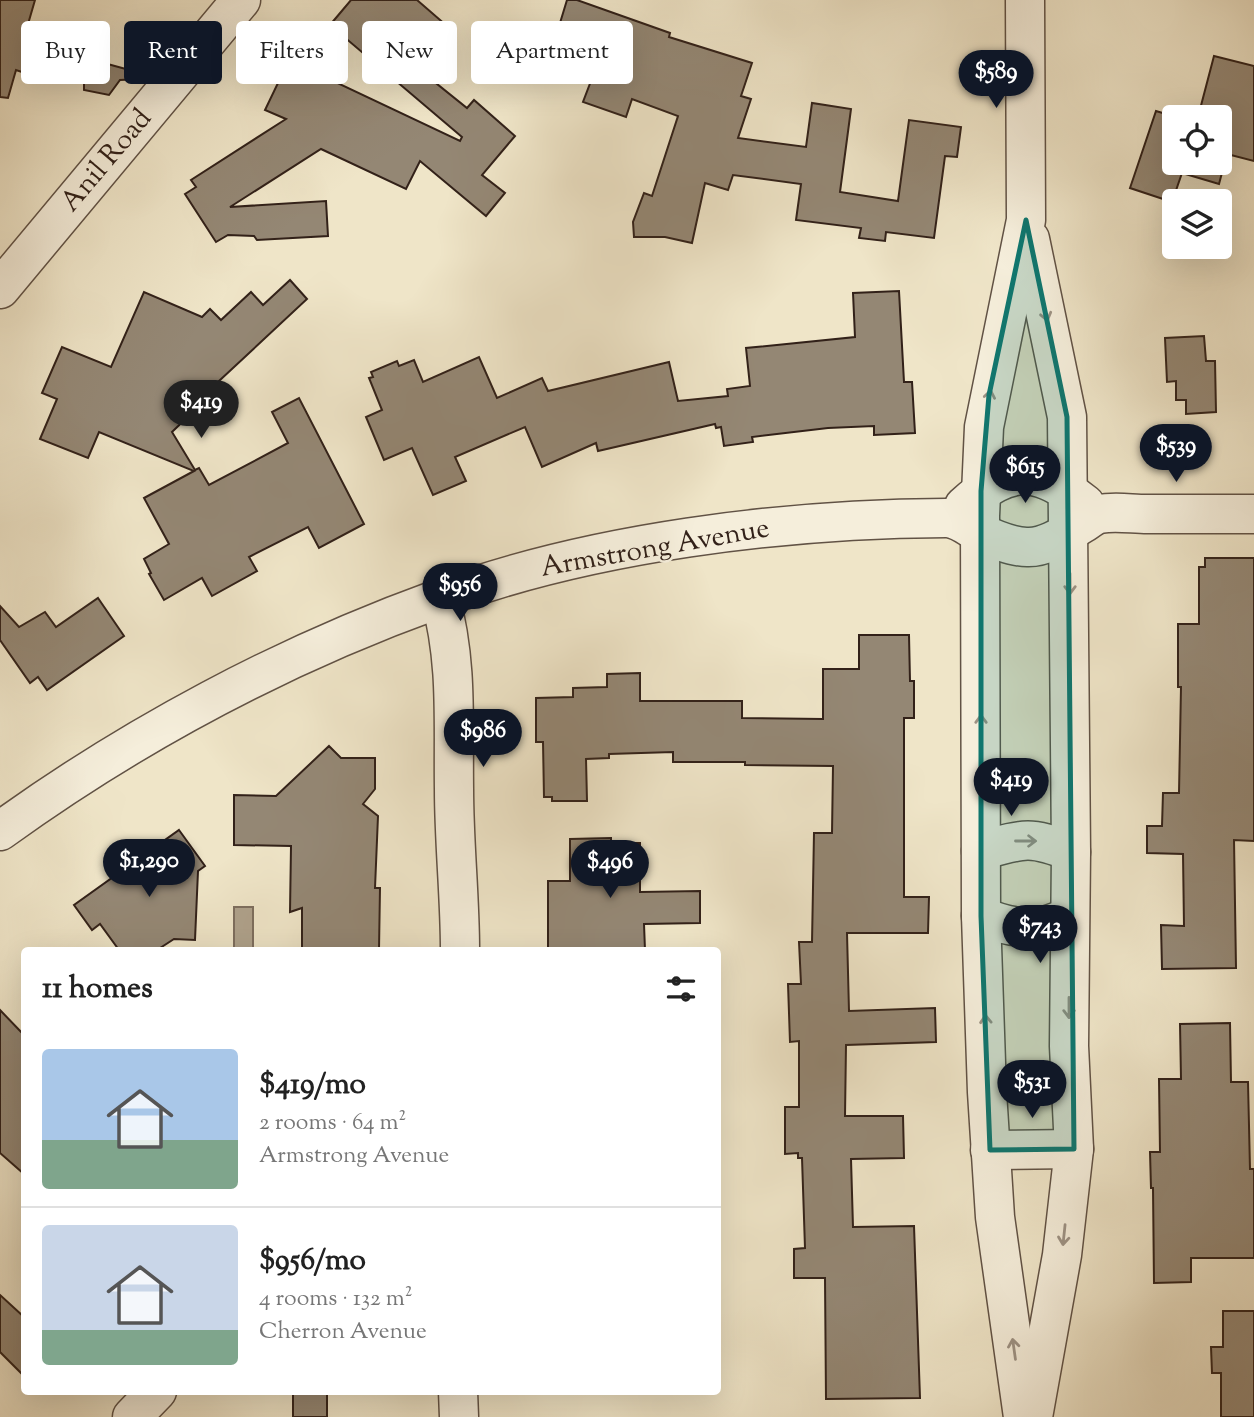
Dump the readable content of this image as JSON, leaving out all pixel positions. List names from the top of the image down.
{
  "streets": {
    "street": ["Anil Road", "Armstrong Avenue"]
  },
  "page": {
    "chip": [
      "Buy",
      "Rent",
      "Filters",
      "New",
      "Apartment"
    ],
    "price": [
      "$589",
      "$419",
      "$539",
      "$615",
      "$956",
      "$986",
      "$419",
      "$1,290",
      "$496",
      "$743",
      "$531"
    ],
    "heading": "11 homes",
    "list": [
      {
        "name": "$419/mo",
        "note": "2 rooms · 64 m² · Armstrong Avenue"
      },
      {
        "name": "$956/mo",
        "note": "4 rooms · 132 m² · Cherron Avenue"
      }
    ]
  }
}
